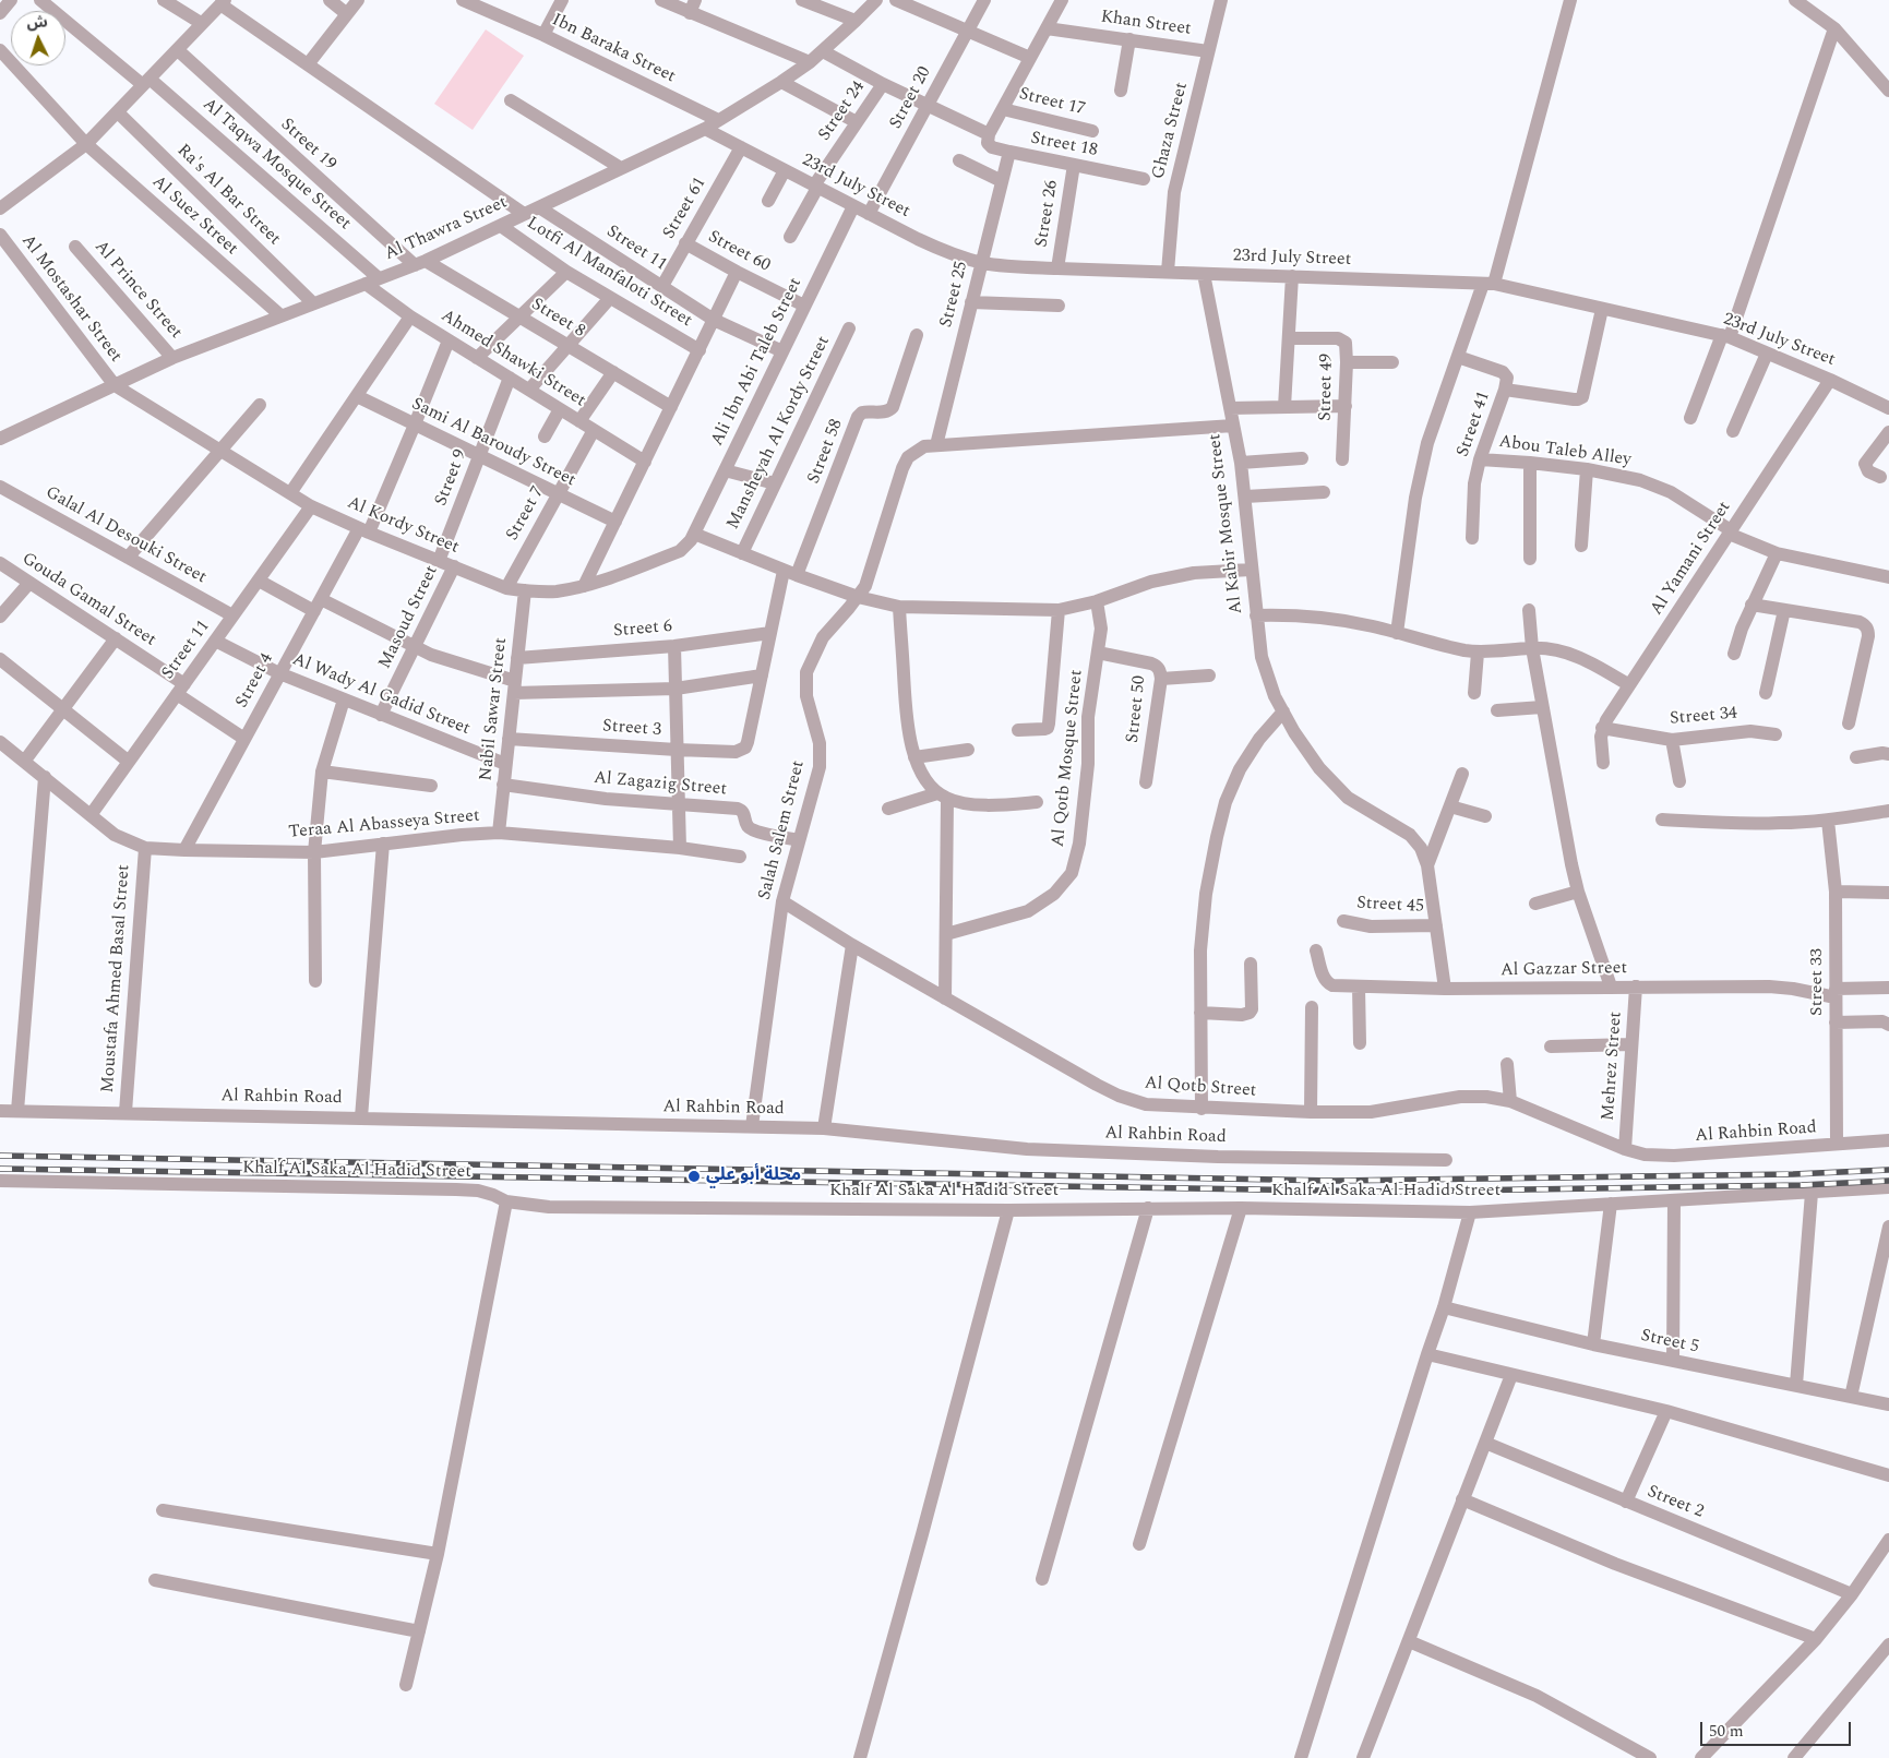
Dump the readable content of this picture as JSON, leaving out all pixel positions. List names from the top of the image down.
{
  "streets": {
    "street": [
      "Khan Street",
      "Ibn Baraka Street",
      "Street 20",
      "Street 17",
      "Street 24",
      "Ghaza Street",
      "Street 19",
      "Street 18",
      "Al Taqwa Mosque Street",
      "23rd July Street",
      "Ra's Al Bar Street",
      "Street 61",
      "Street 26",
      "Al Suez Street",
      "Al Thawra Street",
      "Street 11",
      "Street 60",
      "Lotfi Al Manfaloti Street",
      "Al Prince Street",
      "Street 25",
      "Al Mostashar Street",
      "Street 8",
      "Ahmed Shawki Street",
      "Ali Ibn Abi Taleb Street",
      "Street 49",
      "Street 41",
      "Mansheyah Al Kordy Street",
      "Sami Al Baroudy Street",
      "Street 58",
      "Abou Taleb Alley",
      "Street 9",
      "Street 7",
      "Al Kabir Mosque Street",
      "Al Kordy Street",
      "Galal Al Desouki Street",
      "Al Yamani Street",
      "Gouda Gamal Street",
      "Masoud Street",
      "Street 6",
      "Street 4",
      "Al Wady Al Gadid Street",
      "Nabil Sawar Street",
      "Street 50",
      "Street 34",
      "Street 3",
      "Al Qotb Mosque Street",
      "Al Zagazig Street",
      "Teraa Al Abasseya Street",
      "Salah Salem Street",
      "Street 45",
      "Al Gazzar Street",
      "Moustafa Ahmed Basal Street",
      "Street 33",
      "Mehrez Street",
      "Al Qotb Street",
      "Al Rahbin Road",
      "Khalf Al Saka Al Hadid Street",
      "Street 5",
      "Street 2"
    ]
  },
  "crossings": [
    ["Khan Street", "Ghaza Street"],
    ["Ibn Baraka Street", "Al Thawra Street"],
    ["Street 20", "23rd July Street"],
    ["Street 24", "23rd July Street"],
    ["Ghaza Street", "23rd July Street"],
    ["Street 19", "Al Thawra Street"],
    ["Street 19", "Street 8"],
    ["Street 18", "Street 26"],
    ["Street 18", "Street 25"],
    ["Al Taqwa Mosque Street", "Al Thawra Street"],
    ["Al Taqwa Mosque Street", "Ahmed Shawki Street"],
    ["23rd July Street", "Street 61"],
    ["23rd July Street", "Street 26"],
    ["23rd July Street", "Al Thawra Street"],
    ["23rd July Street", "Street 25"],
    ["23rd July Street", "Ali Ibn Abi Taleb Street"],
    ["23rd July Street", "Al Kabir Mosque Street"],
    ["23rd July Street", "Al Yamani Street"],
    ["Ra's Al Bar Street", "Al Thawra Street"],
    ["Street 61", "Street 11"],
    ["Street 61", "Street 60"],
    ["Al Suez Street", "Al Thawra Street"],
    ["Al Thawra Street", "Street 11"],
    ["Al Thawra Street", "Lotfi Al Manfaloti Street"],
    ["Al Thawra Street", "Al Prince Street"],
    ["Al Thawra Street", "Al Mostashar Street"],
    ["Al Thawra Street", "Street 8"],
    ["Al Thawra Street", "Ahmed Shawki Street"],
    ["Al Thawra Street", "Al Kordy Street"],
    ["Street 11", "Ali Ibn Abi Taleb Street"],
    ["Street 11", "Al Kordy Street"],
    ["Street 11", "Galal Al Desouki Street"],
    ["Street 11", "Gouda Gamal Street"],
    ["Street 11", "Al Wady Al Gadid Street"],
    ["Street 11", "Teraa Al Abasseya Street"],
    ["Street 60", "Ali Ibn Abi Taleb Street"],
    ["Street 25", "Salah Salem Street"],
    ["Al Mostashar Street", "Al Kordy Street"],
    ["Ahmed Shawki Street", "Street 9"],
    ["Ahmed Shawki Street", "Street 7"],
    ["Ahmed Shawki Street", "Street 4"],
    ["Ali Ibn Abi Taleb Street", "Al Kordy Street"],
    ["Street 41", "Abou Taleb Alley"],
    ["Sami Al Baroudy Street", "Street 9"],
    ["Sami Al Baroudy Street", "Street 7"],
    ["Sami Al Baroudy Street", "Street 4"],
    ["Abou Taleb Alley", "Al Yamani Street"],
    ["Street 9", "Al Kordy Street"],
    ["Street 7", "Al Kordy Street"],
    ["Al Kordy Street", "Masoud Street"],
    ["Al Kordy Street", "Street 4"],
    ["Al Kordy Street", "Nabil Sawar Street"],
    ["Al Yamani Street", "Street 34"],
    ["Gouda Gamal Street", "Street 4"],
    ["Masoud Street", "Al Wady Al Gadid Street"],
    ["Street 6", "Nabil Sawar Street"],
    ["Street 4", "Al Wady Al Gadid Street"],
    ["Street 4", "Teraa Al Abasseya Street"],
    ["Al Wady Al Gadid Street", "Nabil Sawar Street"],
    ["Nabil Sawar Street", "Street 3"],
    ["Nabil Sawar Street", "Al Zagazig Street"],
    ["Nabil Sawar Street", "Teraa Al Abasseya Street"],
    ["Street 50", "Al Qotb Mosque Street"],
    ["Al Zagazig Street", "Salah Salem Street"],
    ["Teraa Al Abasseya Street", "Moustafa Ahmed Basal Street"],
    ["Salah Salem Street", "Al Qotb Street"],
    ["Salah Salem Street", "Al Rahbin Road"],
    ["Al Gazzar Street", "Street 33"],
    ["Al Gazzar Street", "Mehrez Street"],
    ["Moustafa Ahmed Basal Street", "Al Rahbin Road"],
    ["Street 33", "Al Rahbin Road"],
    ["Mehrez Street", "Al Qotb Street"],
    ["Mehrez Street", "Al Rahbin Road"],
    ["Al Qotb Street", "Al Rahbin Road"]
  ],
  "places": ["محلة أبو علي"],
  "scale_bar": "50 m",
  "north": "top"
}
